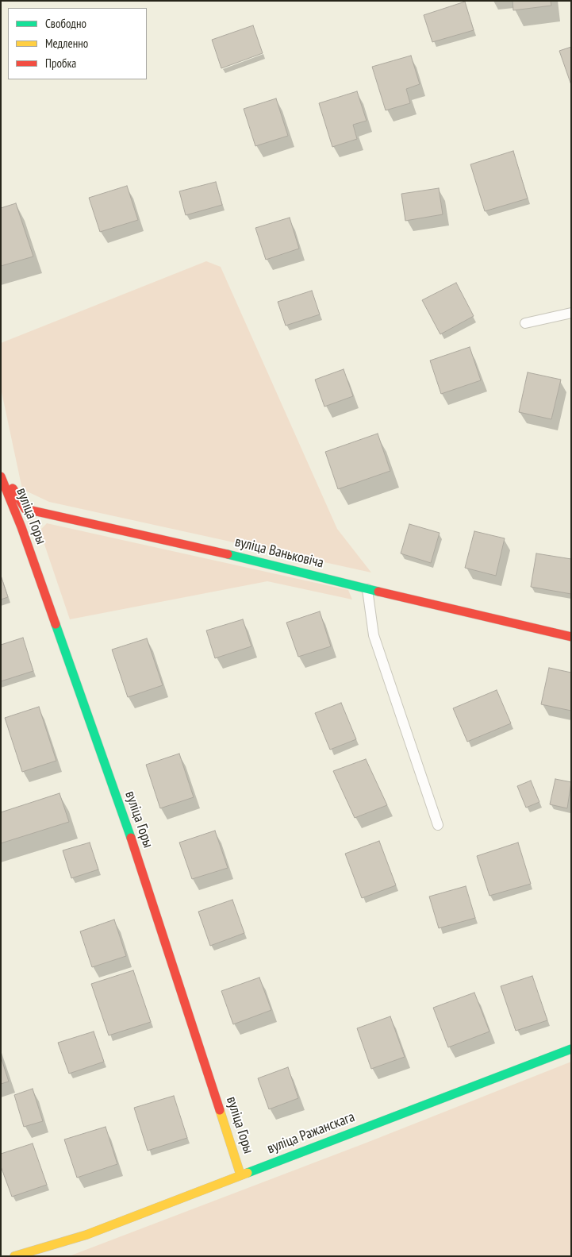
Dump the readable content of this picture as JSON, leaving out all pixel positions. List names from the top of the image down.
{
  "streets": {
    "street": ["вуліца Горы", "вуліца Ваньковіча", "вуліца Ражанскага"]
  },
  "crossings": [
    ["вуліца Горы", "вуліца Ражанскага"]
  ],
  "legend": ["Свободно", "Медленно", "Пробка"]
}
